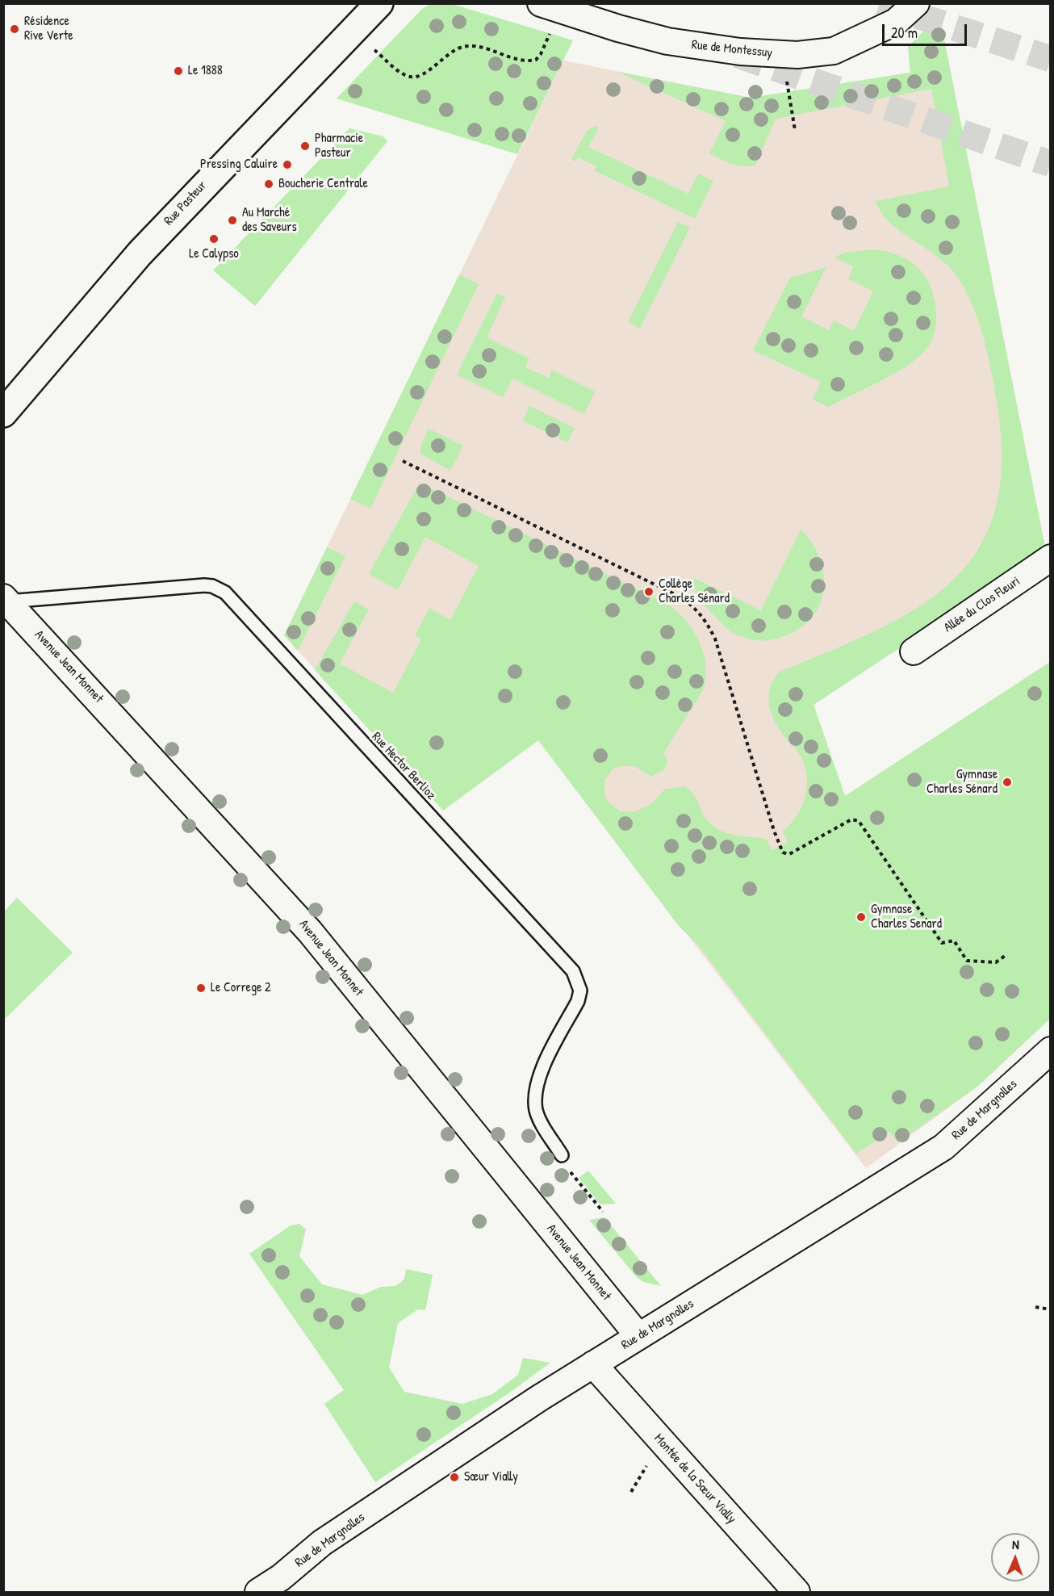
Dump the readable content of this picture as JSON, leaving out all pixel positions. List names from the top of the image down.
{
  "streets": {
    "street": [
      "Rue de Montessuy",
      "Rue Pasteur",
      "Allée du Clos Fleuri",
      "Avenue Jean Monnet",
      "Rue de Margnolles",
      "Montée de la Sœur Vially"
    ],
    "lane": ["Rue Hector Berlioz"]
  },
  "crossings": [
    ["Avenue Jean Monnet", "Rue Hector Berlioz"],
    ["Avenue Jean Monnet", "Rue de Margnolles"],
    ["Rue de Margnolles", "Montée de la Sœur Vially"]
  ],
  "places": [
    "Résidence Rive Verte",
    "Le 1888",
    "Pharmacie Pasteur",
    "Pressing Caluire",
    "Boucherie Centrale",
    "Au Marché des Saveurs",
    "Le Calypso",
    "Collège Charles Sénard",
    "Gymnase Charles Sénard",
    "Gymnase Charles Senard",
    "Le Correge 2",
    "Sœur Vially"
  ],
  "scale_bar": "20 m",
  "north": "top"
}
